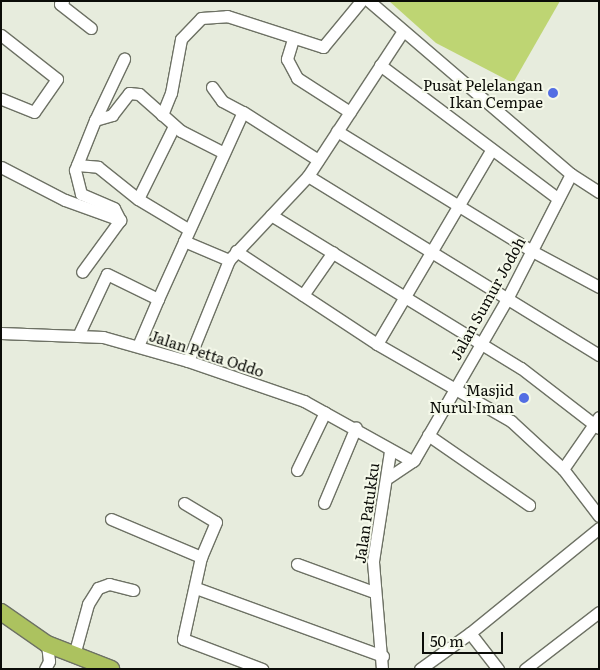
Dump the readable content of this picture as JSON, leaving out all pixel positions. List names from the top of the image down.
{
  "streets": {
    "street": ["Jalan Sumur Jodoh", "Jalan Petta Oddo", "Jalan Patukku"]
  },
  "crossings": [
    ["Jalan Sumur Jodoh", "Jalan Petta Oddo"],
    ["Jalan Petta Oddo", "Jalan Patukku"]
  ],
  "places": ["Pusat Pelelangan Ikan Cempae", "Masjid Nurul Iman"],
  "scale_bar": "50 m"
}
